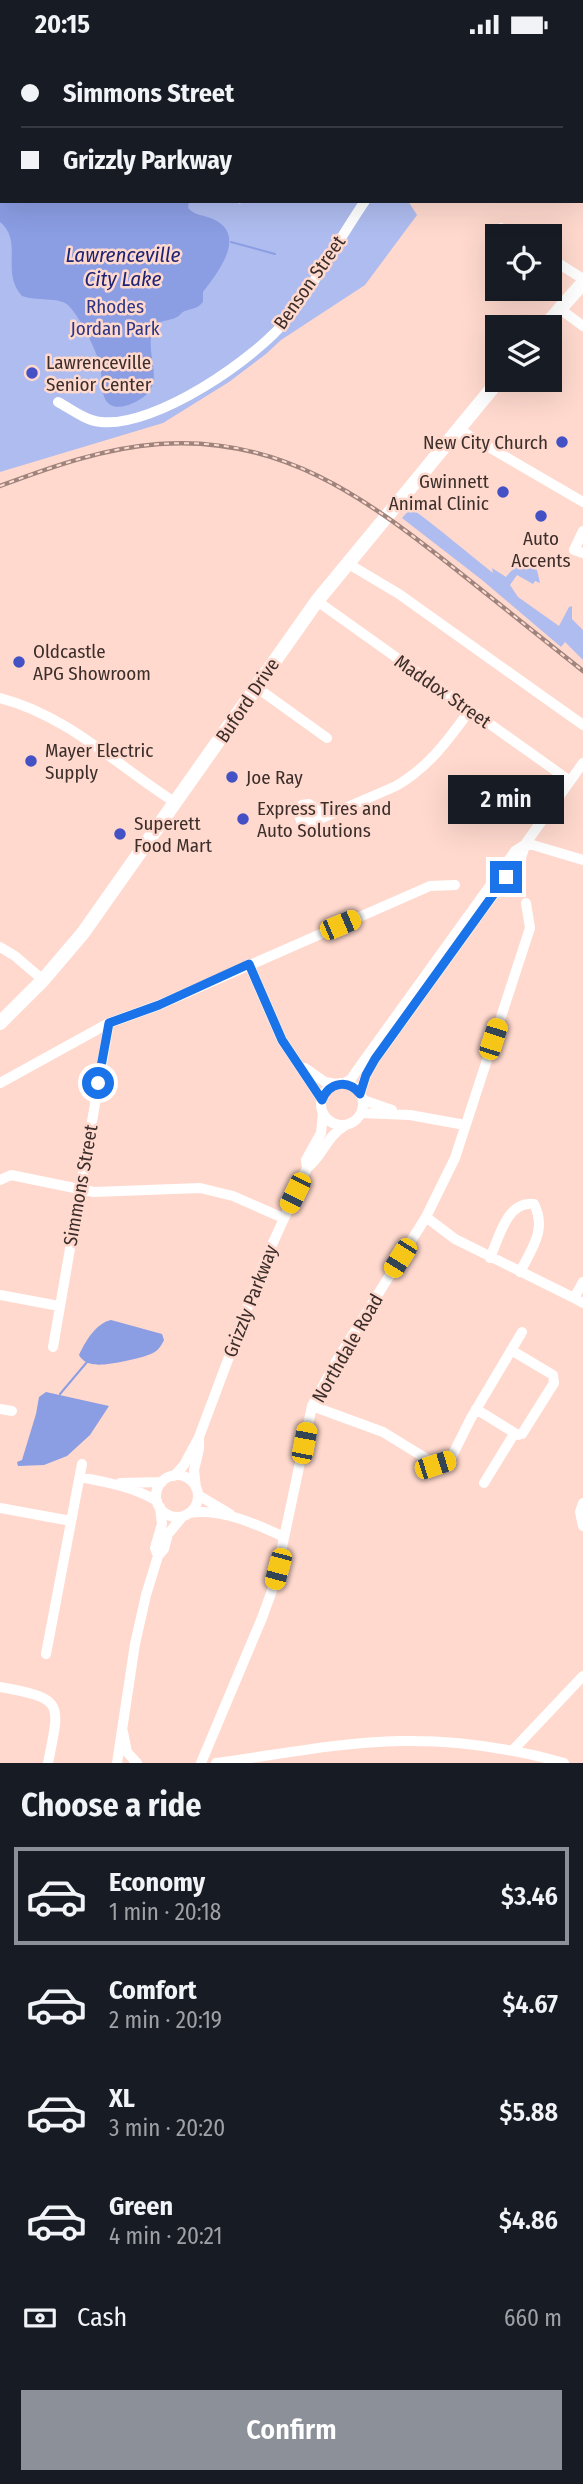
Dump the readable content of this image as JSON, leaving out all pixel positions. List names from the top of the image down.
{
  "streets": {
    "highway": ["Buford Drive"],
    "street": [
      "Benson Street",
      "Maddox Street",
      "Simmons Street",
      "Grizzly Parkway",
      "Northdale Road"
    ]
  },
  "crossings": [
    ["Maddox Street", "Buford Drive"]
  ],
  "water": ["Lawrenceville City Lake"],
  "parks": ["Rhodes Jordan Park"],
  "places": [
    "Lawrenceville Senior Center",
    "New City Church",
    "Gwinnett Animal Clinic",
    "Auto Accents",
    "Oldcastle APG Showroom",
    "Mayer Electric Supply",
    "Joe Ray",
    "Express Tires and Auto Solutions",
    "Superett Food Mart"
  ],
  "page": {
    "status": "20:15",
    "banner": ["Simmons Street", "Grizzly Parkway"],
    "bubble": "2 min",
    "heading": "Choose a ride",
    "list": [
      {
        "name": "Economy",
        "note": "1 min · 20:18",
        "value": "$3.46"
      },
      {
        "name": "Comfort",
        "note": "2 min · 20:19",
        "value": "$4.67"
      },
      {
        "name": "XL",
        "note": "3 min · 20:20",
        "value": "$5.88"
      },
      {
        "name": "Green",
        "note": "4 min · 20:21",
        "value": "$4.86"
      }
    ],
    "pay": ["Cash", "660 m"],
    "buttons": "Confirm"
  }
}
